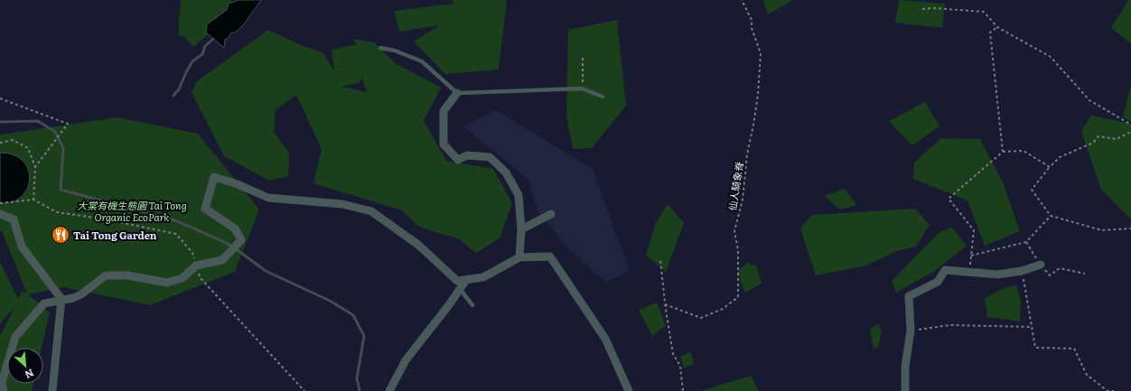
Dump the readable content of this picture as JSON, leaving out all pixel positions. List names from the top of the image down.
{
  "streets": {
    "path": ["仙人騎象脊"]
  },
  "parks": ["大棠有機生態園 Tai Tong Organic EcoPark"],
  "places": {
    "restaurant": ["Tai Tong Garden"]
  },
  "north": "bottom right"
}
